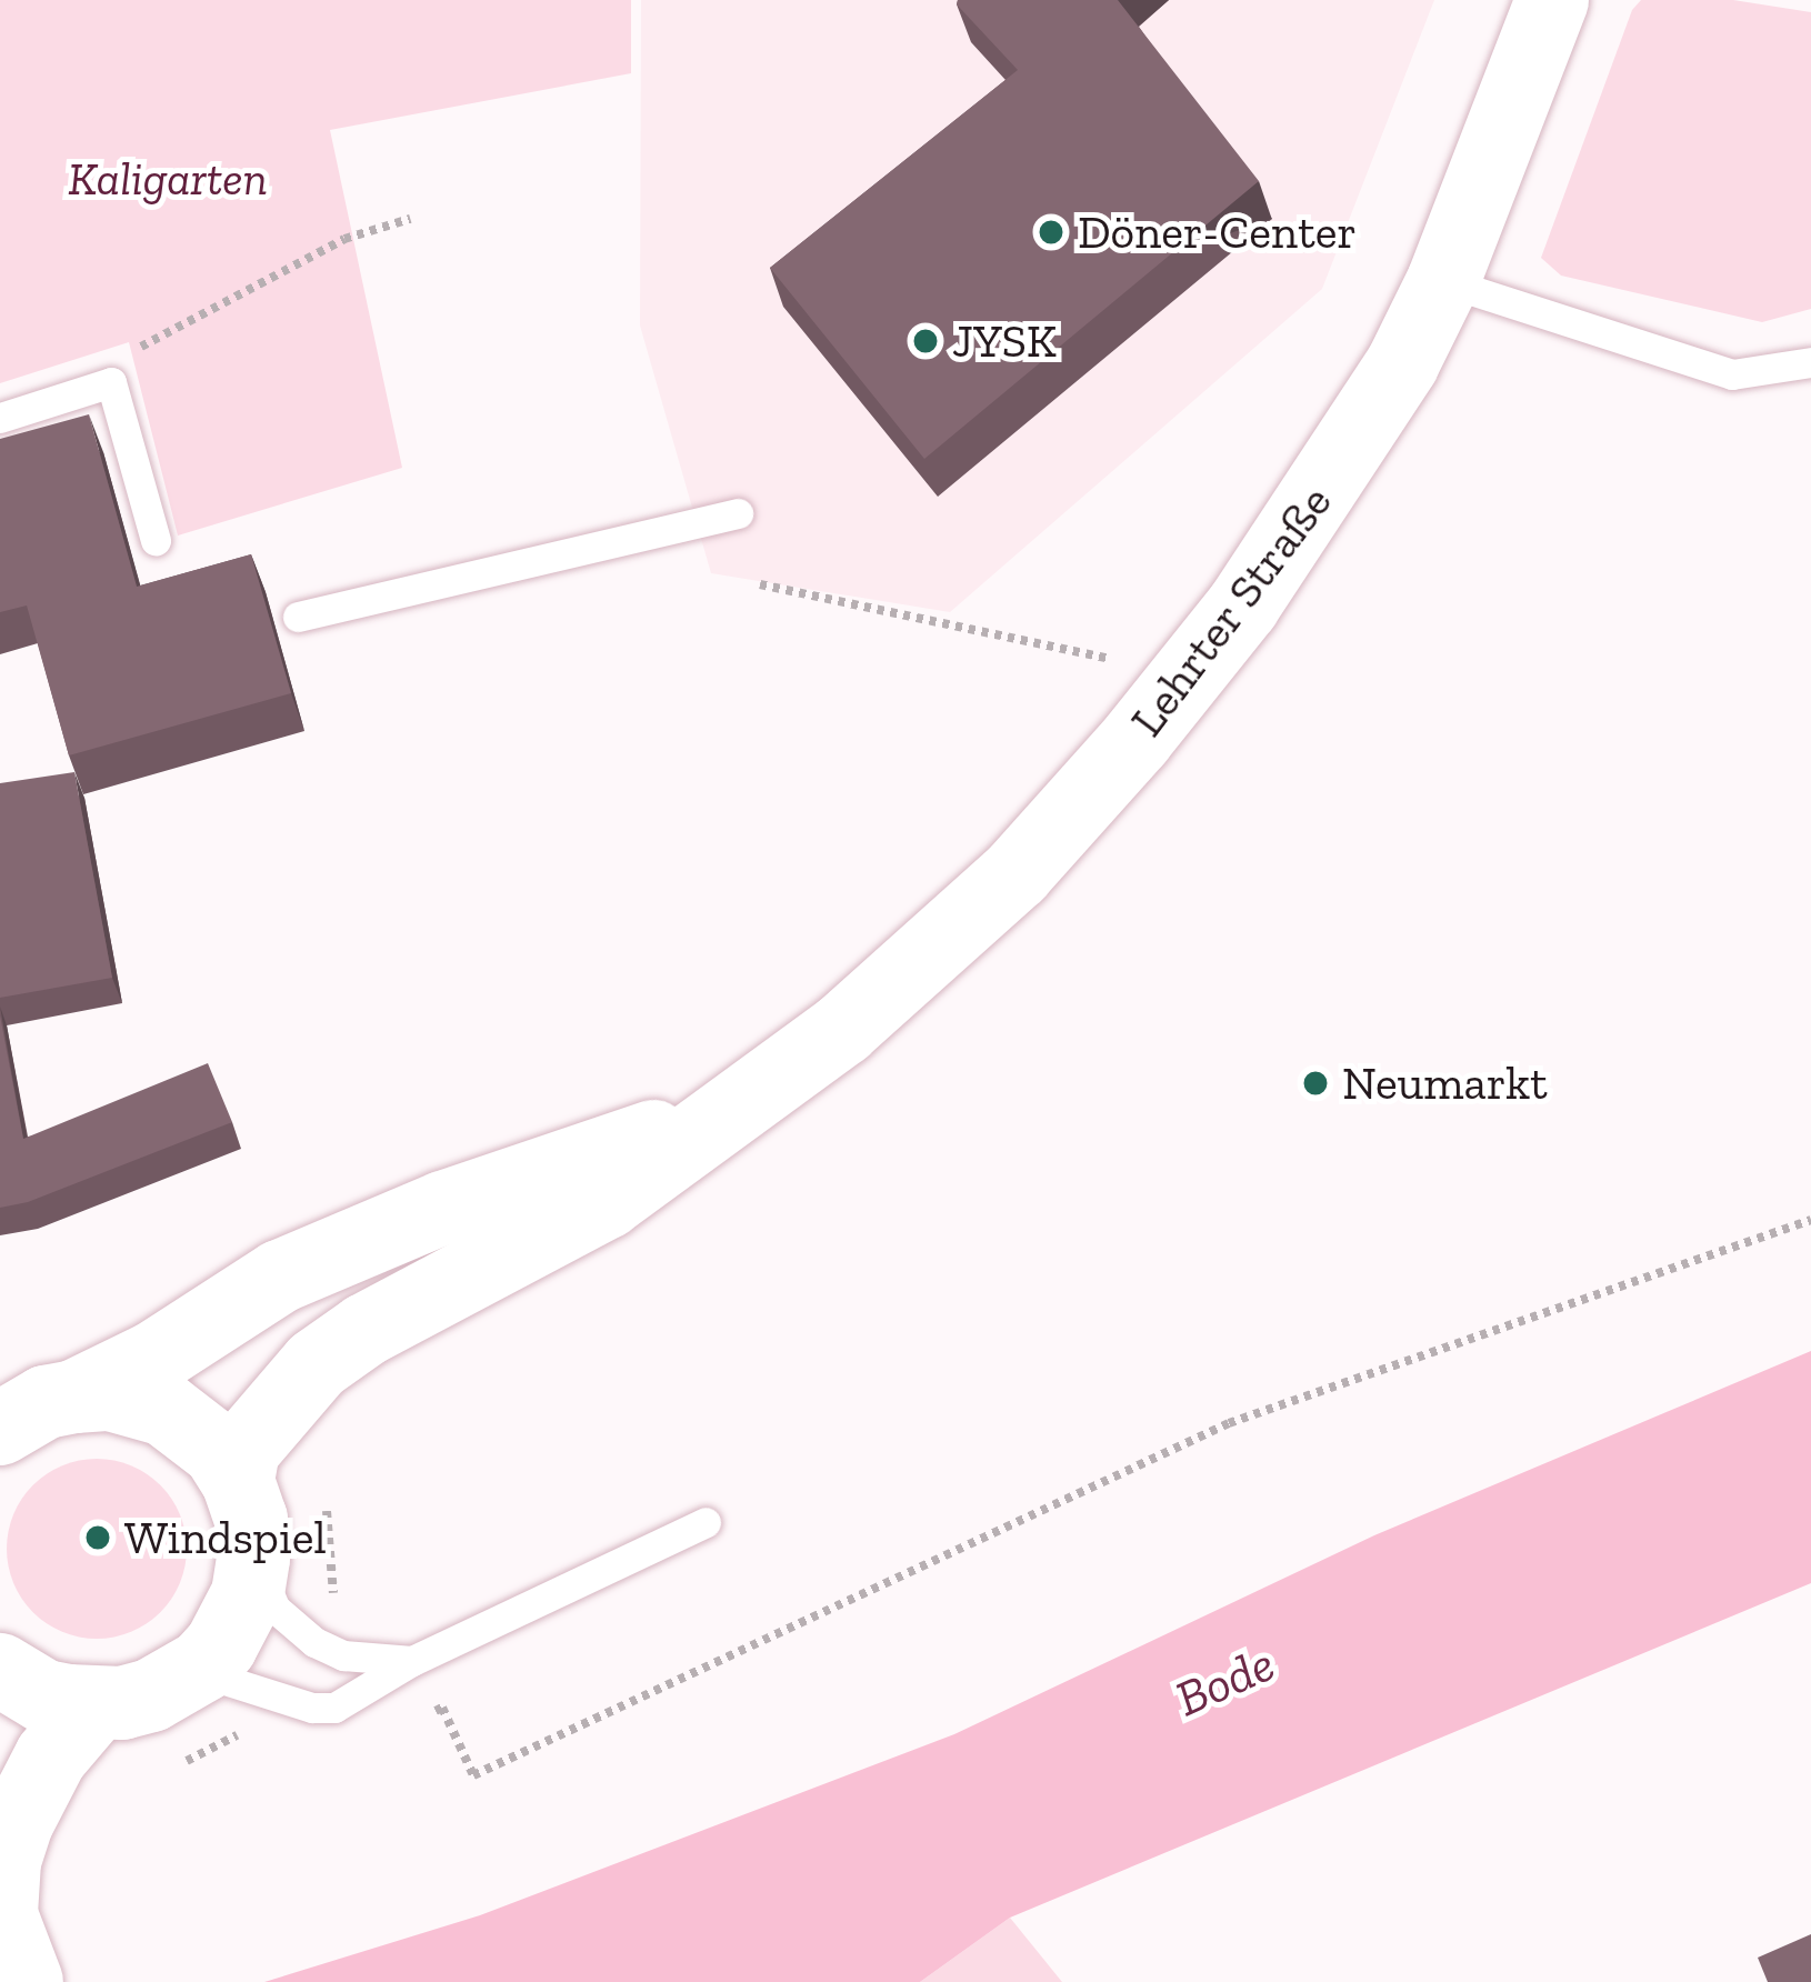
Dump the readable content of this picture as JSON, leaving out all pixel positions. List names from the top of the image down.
{
  "streets": {
    "main road": ["Lehrter Straße"]
  },
  "water": ["Bode"],
  "parks": ["Kaligarten"],
  "places": [
    "Döner-Center",
    "JYSK",
    "Neumarkt",
    "Windspiel"
  ]
}
